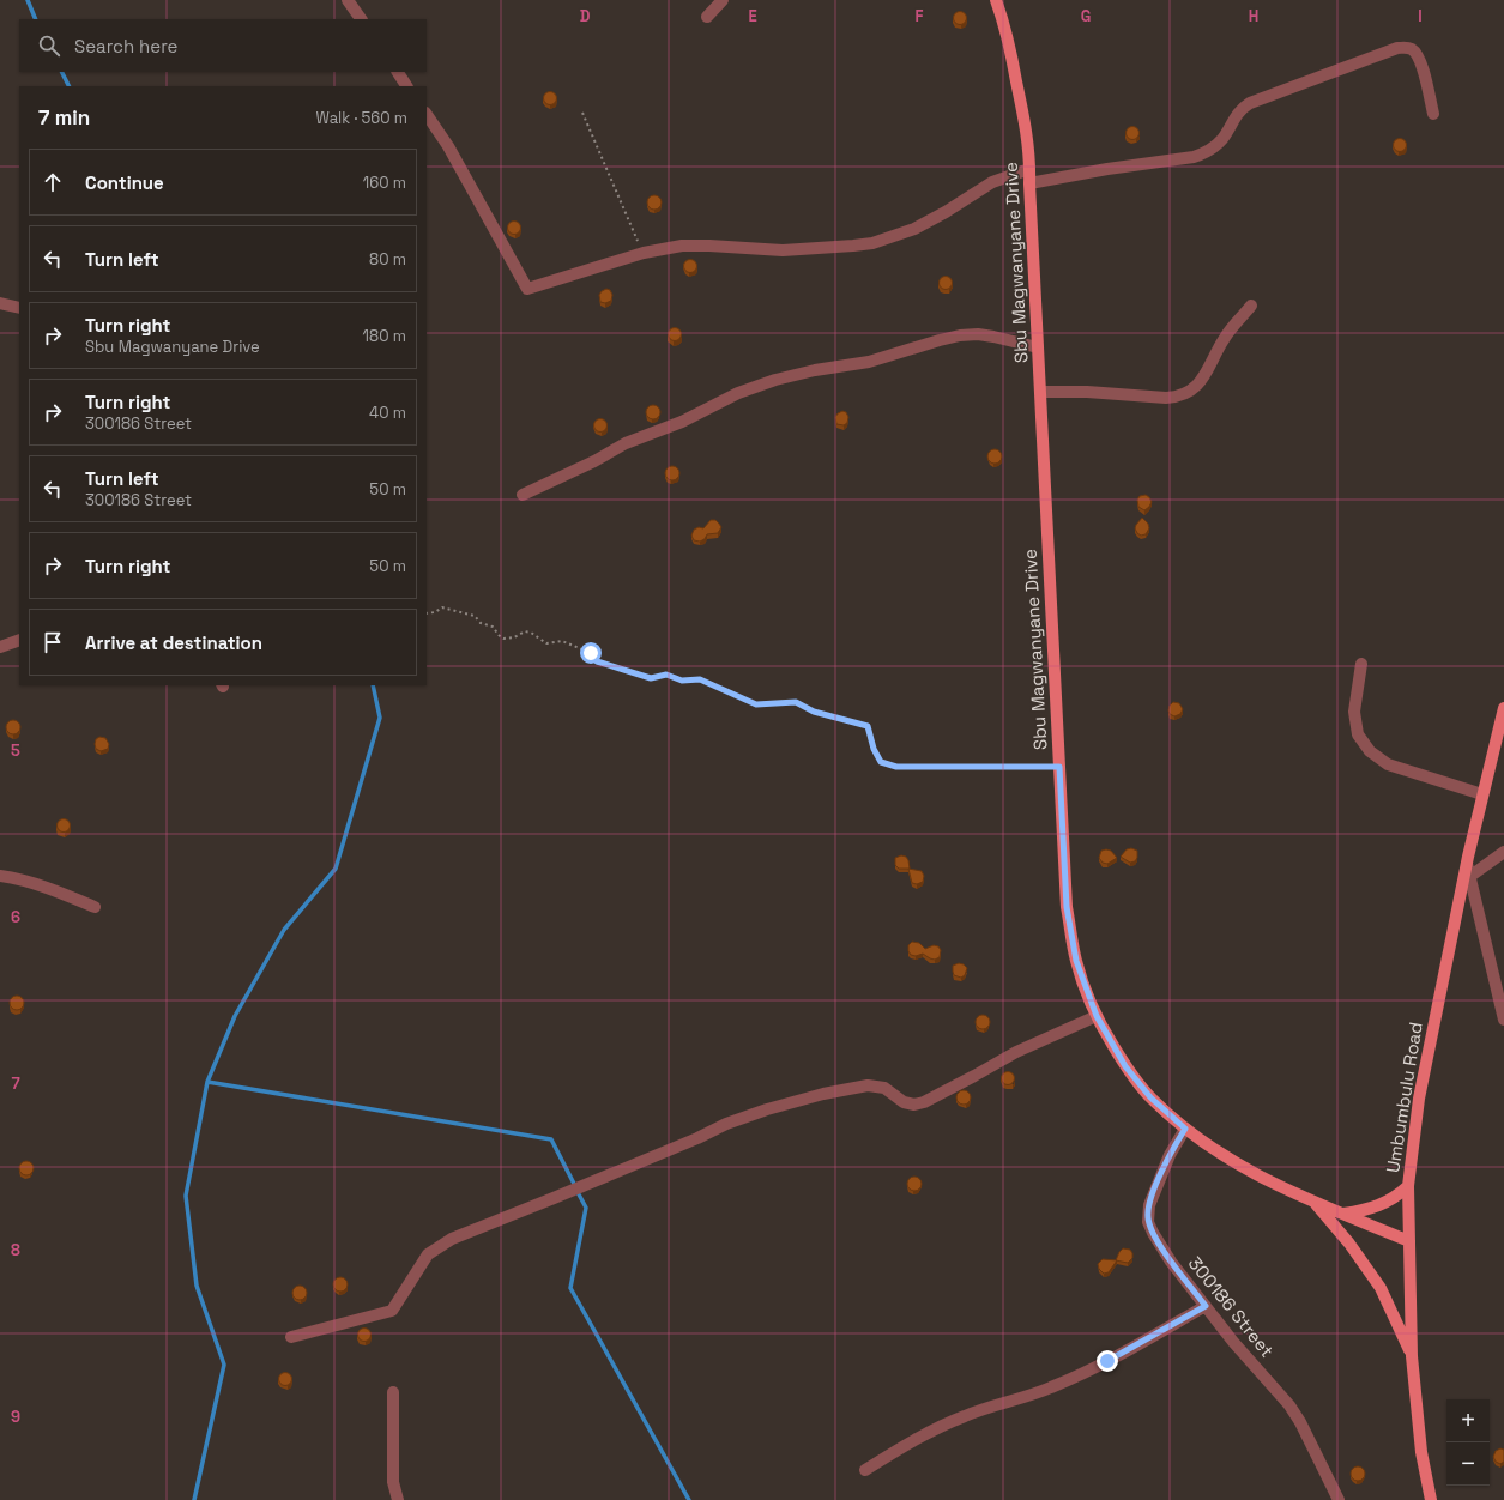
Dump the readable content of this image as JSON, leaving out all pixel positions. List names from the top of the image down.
{
  "streets": {
    "main road": ["Sbu Magwanyane Drive", "Umbumbulu Road"],
    "street": ["300186 Street"]
  },
  "crossings": [
    ["Sbu Magwanyane Drive", "Umbumbulu Road"],
    ["Sbu Magwanyane Drive", "300186 Street"]
  ],
  "page": {
    "search": "Search here",
    "heading": ["7 min", "Walk · 560 m"],
    "list": [
      ["Continue", "160 m"],
      ["Turn left", "80 m"],
      ["Turn right", "Sbu Magwanyane Drive", "180 m"],
      ["Turn right", "300186 Street", "40 m"],
      ["Turn left", "300186 Street", "50 m"],
      ["Turn right", "50 m"],
      "Arrive at destination"
    ],
    "map_buttons": ["+", "−"]
  },
  "grid": {
    "columns": [
      "D",
      "E",
      "F",
      "G",
      "H",
      "I"
    ],
    "rows": [
      "5",
      "6",
      "7",
      "8",
      "9"
    ]
  }
}
